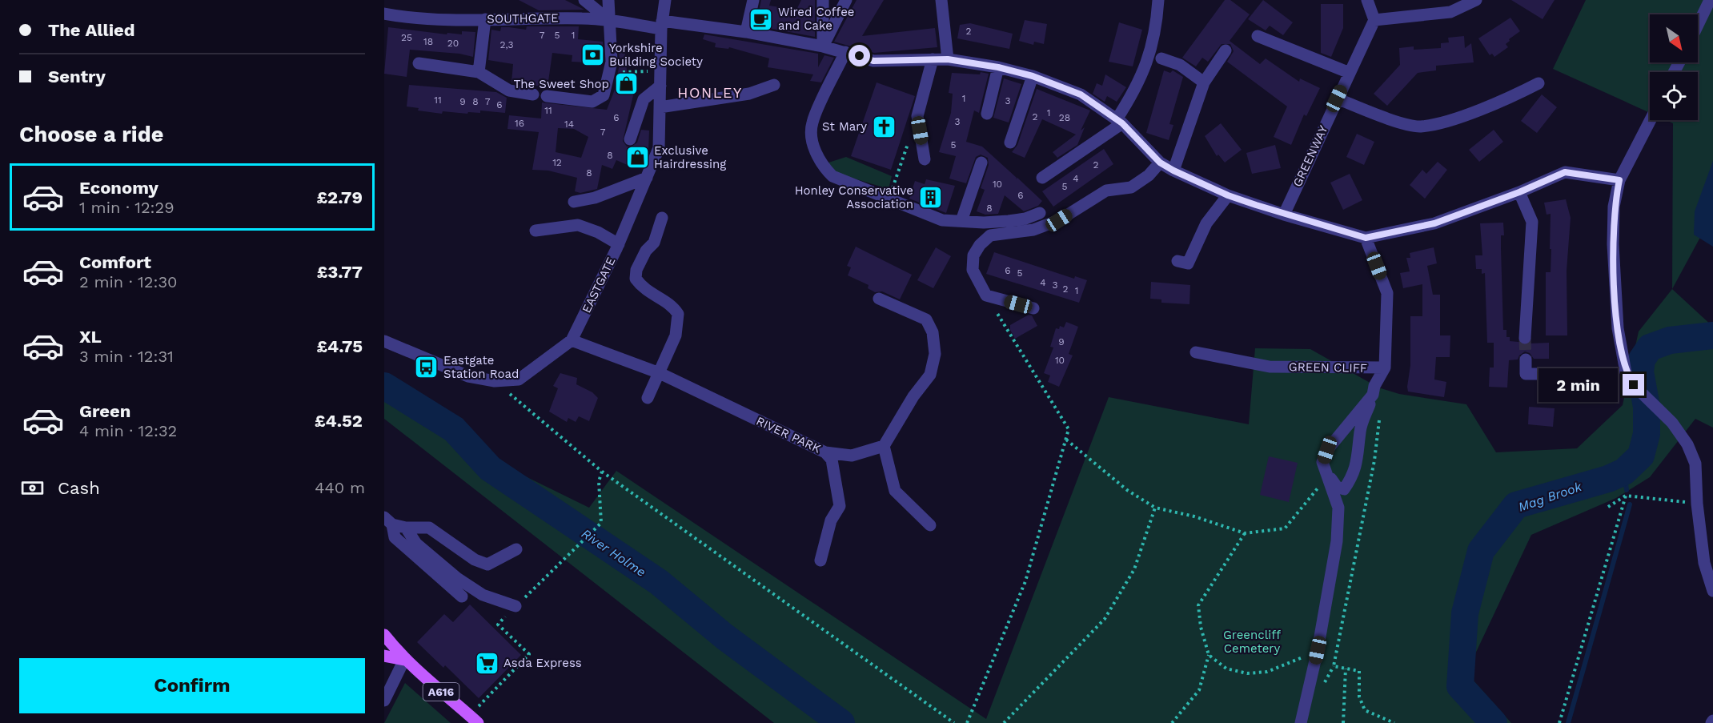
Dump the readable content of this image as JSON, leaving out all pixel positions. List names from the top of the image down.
{
  "streets": {
    "main road": ["A616"],
    "street": [
      "SOUTHGATE",
      "GREENWAY",
      "EASTGATE",
      "GREEN CLIFF",
      "RIVER PARK"
    ]
  },
  "crossings": [
    ["SOUTHGATE", "GREENWAY"],
    ["SOUTHGATE", "EASTGATE"],
    ["EASTGATE", "RIVER PARK"]
  ],
  "districts": ["HONLEY"],
  "water": ["Mag Brook", "River Holme"],
  "parks": ["Greencliff Cemetery"],
  "places": {
    "cafe": ["Wired Coffee and Cake"],
    "bank": ["Yorkshire Building Society"],
    "shop": ["The Sweet Shop", "Exclusive Hairdressing"],
    "church": ["St Mary"],
    "building": ["Honley Conservative Association"],
    "bus stop": ["Eastgate Station Road"],
    "supermarket": ["Asda Express"]
  },
  "house_numbers": [
    "2",
    "7",
    "5",
    "1",
    "25",
    "18",
    "20",
    "2,3",
    "1",
    "11",
    "3",
    "9",
    "8",
    "7",
    "6",
    "11",
    "1",
    "2",
    "6",
    "28",
    "3",
    "16",
    "14",
    "7",
    "5",
    "8",
    "12",
    "2",
    "8",
    "4",
    "10",
    "5",
    "6",
    "8",
    "6",
    "5",
    "4",
    "3",
    "2",
    "1",
    "9",
    "10"
  ],
  "north": "bottom right",
  "page": {
    "banner": ["The Allied", "Sentry"],
    "heading": "Choose a ride",
    "list": [
      {
        "name": "Economy",
        "note": "1 min · 12:29",
        "value": "£2.79"
      },
      {
        "name": "Comfort",
        "note": "2 min · 12:30",
        "value": "£3.77"
      },
      {
        "name": "XL",
        "note": "3 min · 12:31",
        "value": "£4.75"
      },
      {
        "name": "Green",
        "note": "4 min · 12:32",
        "value": "£4.52"
      }
    ],
    "bubble": "2 min",
    "pay": ["Cash", "440 m"],
    "buttons": "Confirm"
  }
}
